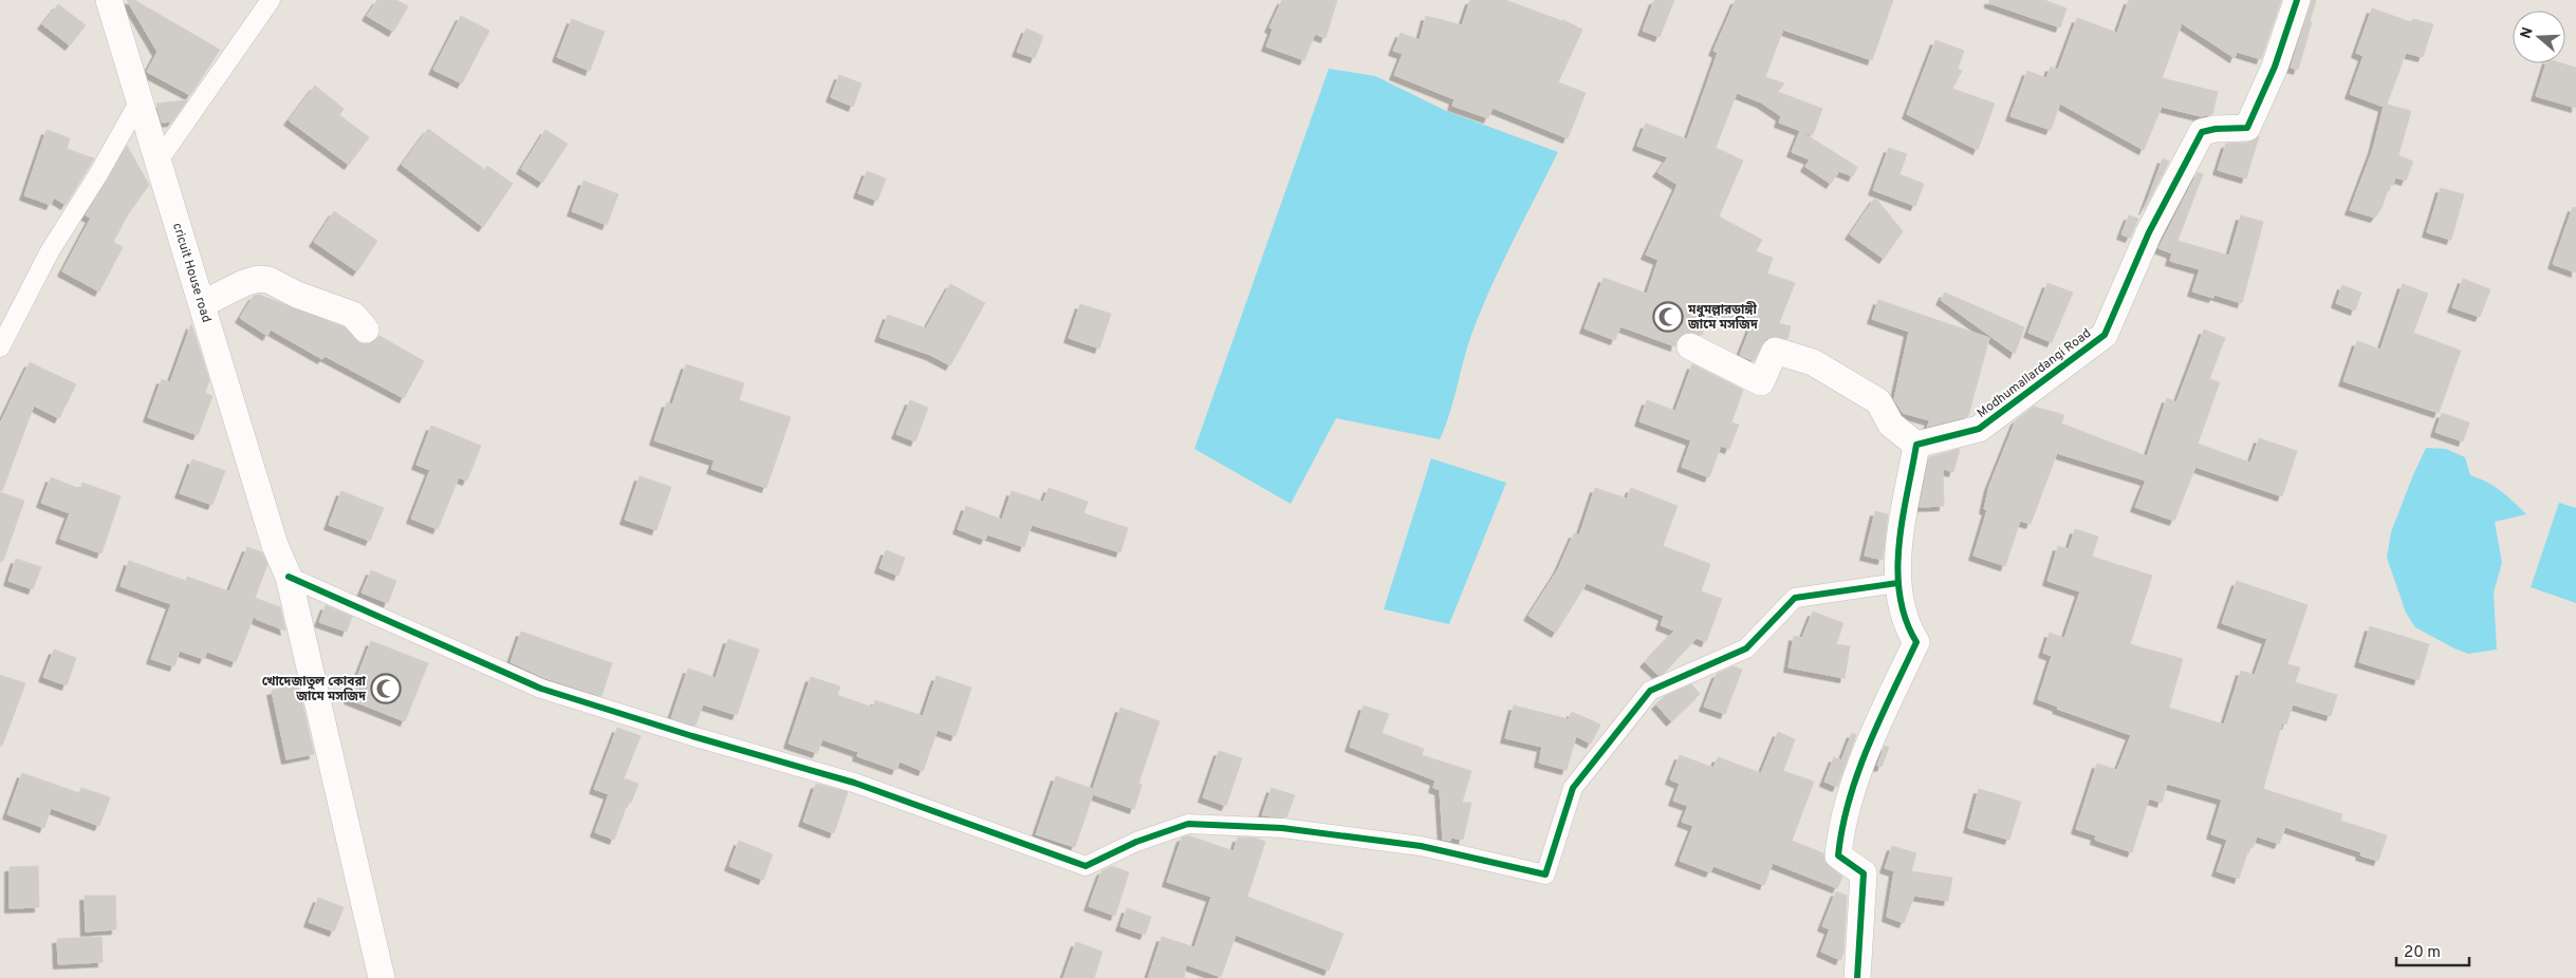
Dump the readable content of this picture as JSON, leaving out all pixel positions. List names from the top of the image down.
{
  "streets": {
    "street": ["cricuit House road", "Modhumallardangi Road"]
  },
  "places": {
    "mosque": ["মধুমল্লারডাঙ্গী জামে মসজিদ", "খোদেজাতুল কোবরা জামে মসজিদ"]
  },
  "scale_bar": "20 m",
  "north": "left"
}
